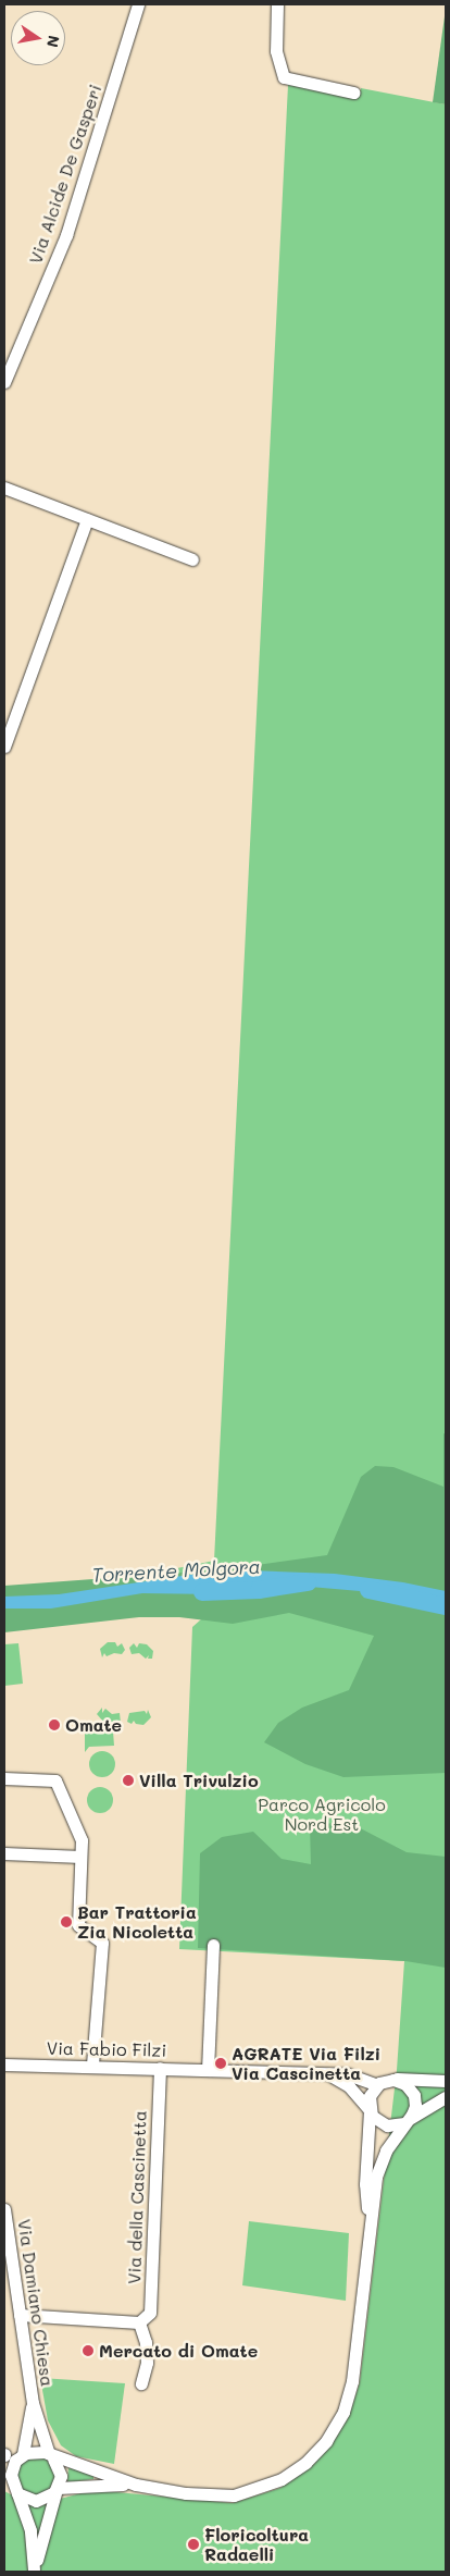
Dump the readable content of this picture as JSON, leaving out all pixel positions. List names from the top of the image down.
{
  "streets": {
    "street": [
      "Via Alcide De Gasperi",
      "Via Fabio Filzi",
      "Via della Cascinetta",
      "Via Damiano Chiesa"
    ]
  },
  "crossings": [
    ["Via Fabio Filzi", "Via della Cascinetta"]
  ],
  "water": ["Torrente Molgora"],
  "parks": ["Parco Agricolo Nord Est"],
  "places": [
    "Omate",
    "Villa Trivulzio",
    "Bar Trattoria Zia Nicoletta",
    "AGRATE Via Filzi Via Cascinetta",
    "Mercato di Omate",
    "Floricoltura Radaelli"
  ],
  "north": "right"
}
